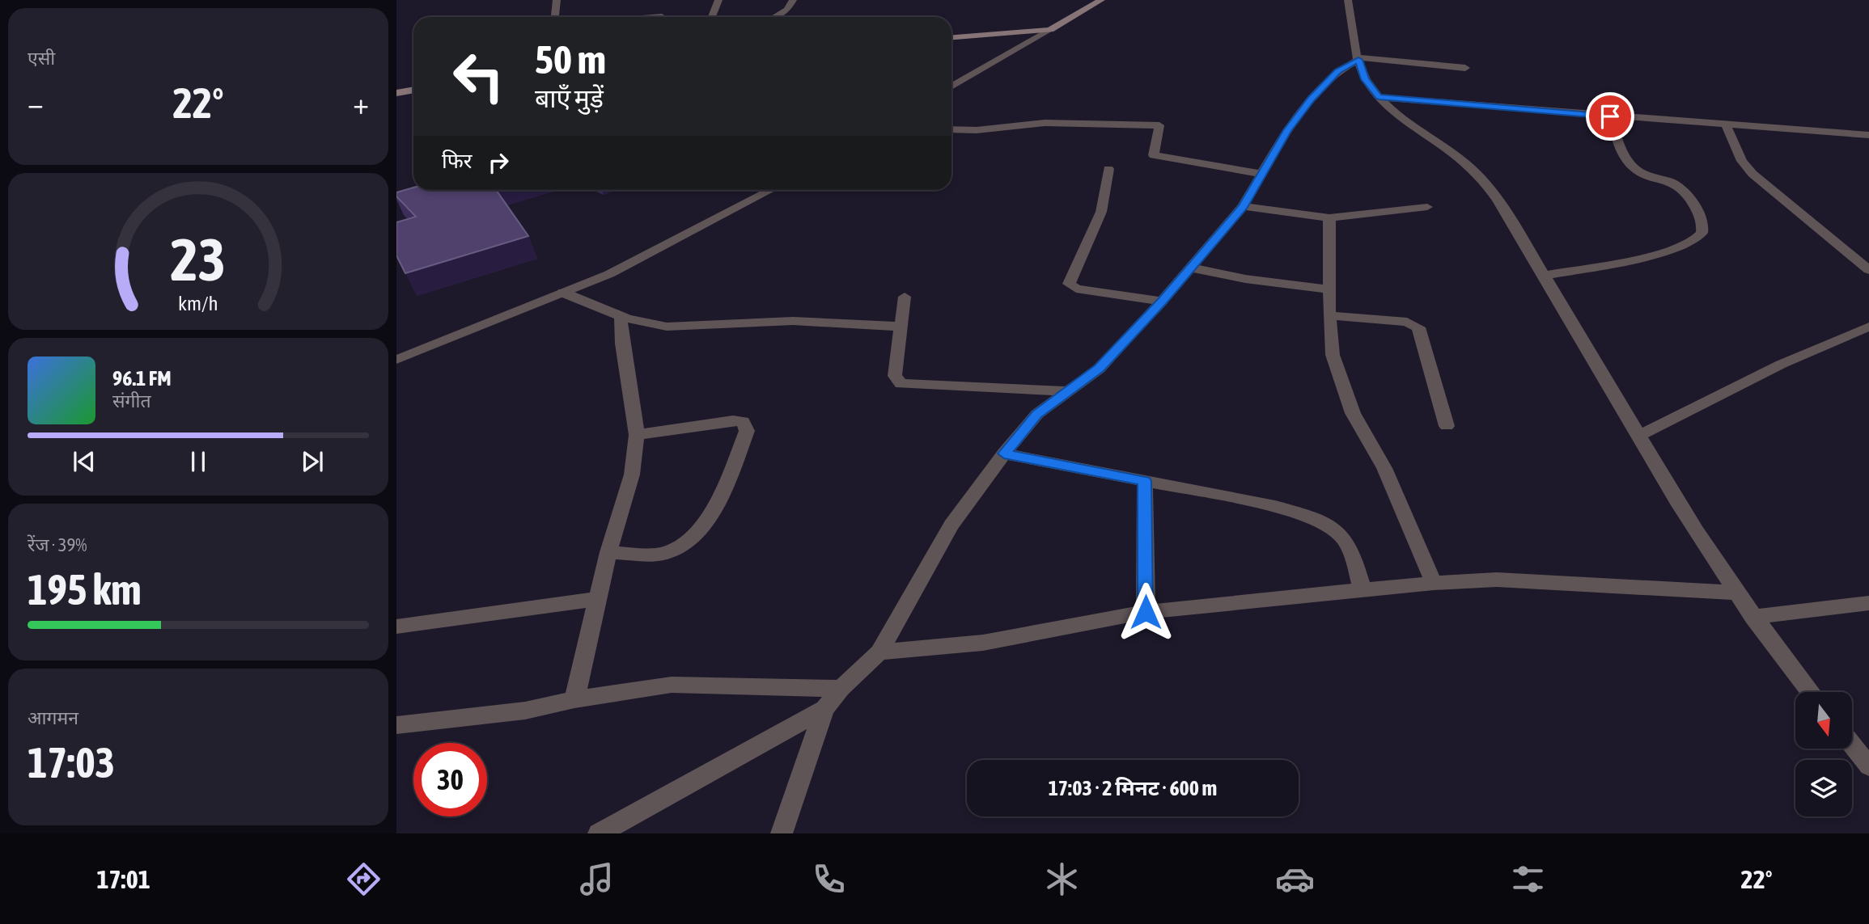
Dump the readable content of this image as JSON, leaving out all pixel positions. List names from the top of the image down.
{
  "north": "bottom",
  "page": {
    "tile": [
      "एसी",
      ["रेंज · 39%", "195 km"],
      ["आगमन", "17:03"]
    ],
    "turn": ["50 m", "बाएँ मुड़ें"],
    "heat": ["−", "22°", "+"],
    "then": "फिर",
    "song": ["96.1 FM", "संगीत"],
    "limit": "30",
    "trip": "17:03 · 2 मिनट · 600 m",
    "tabs": ["17:01", "22°"],
    "gauge": ["23", "km/h"]
  }
}
